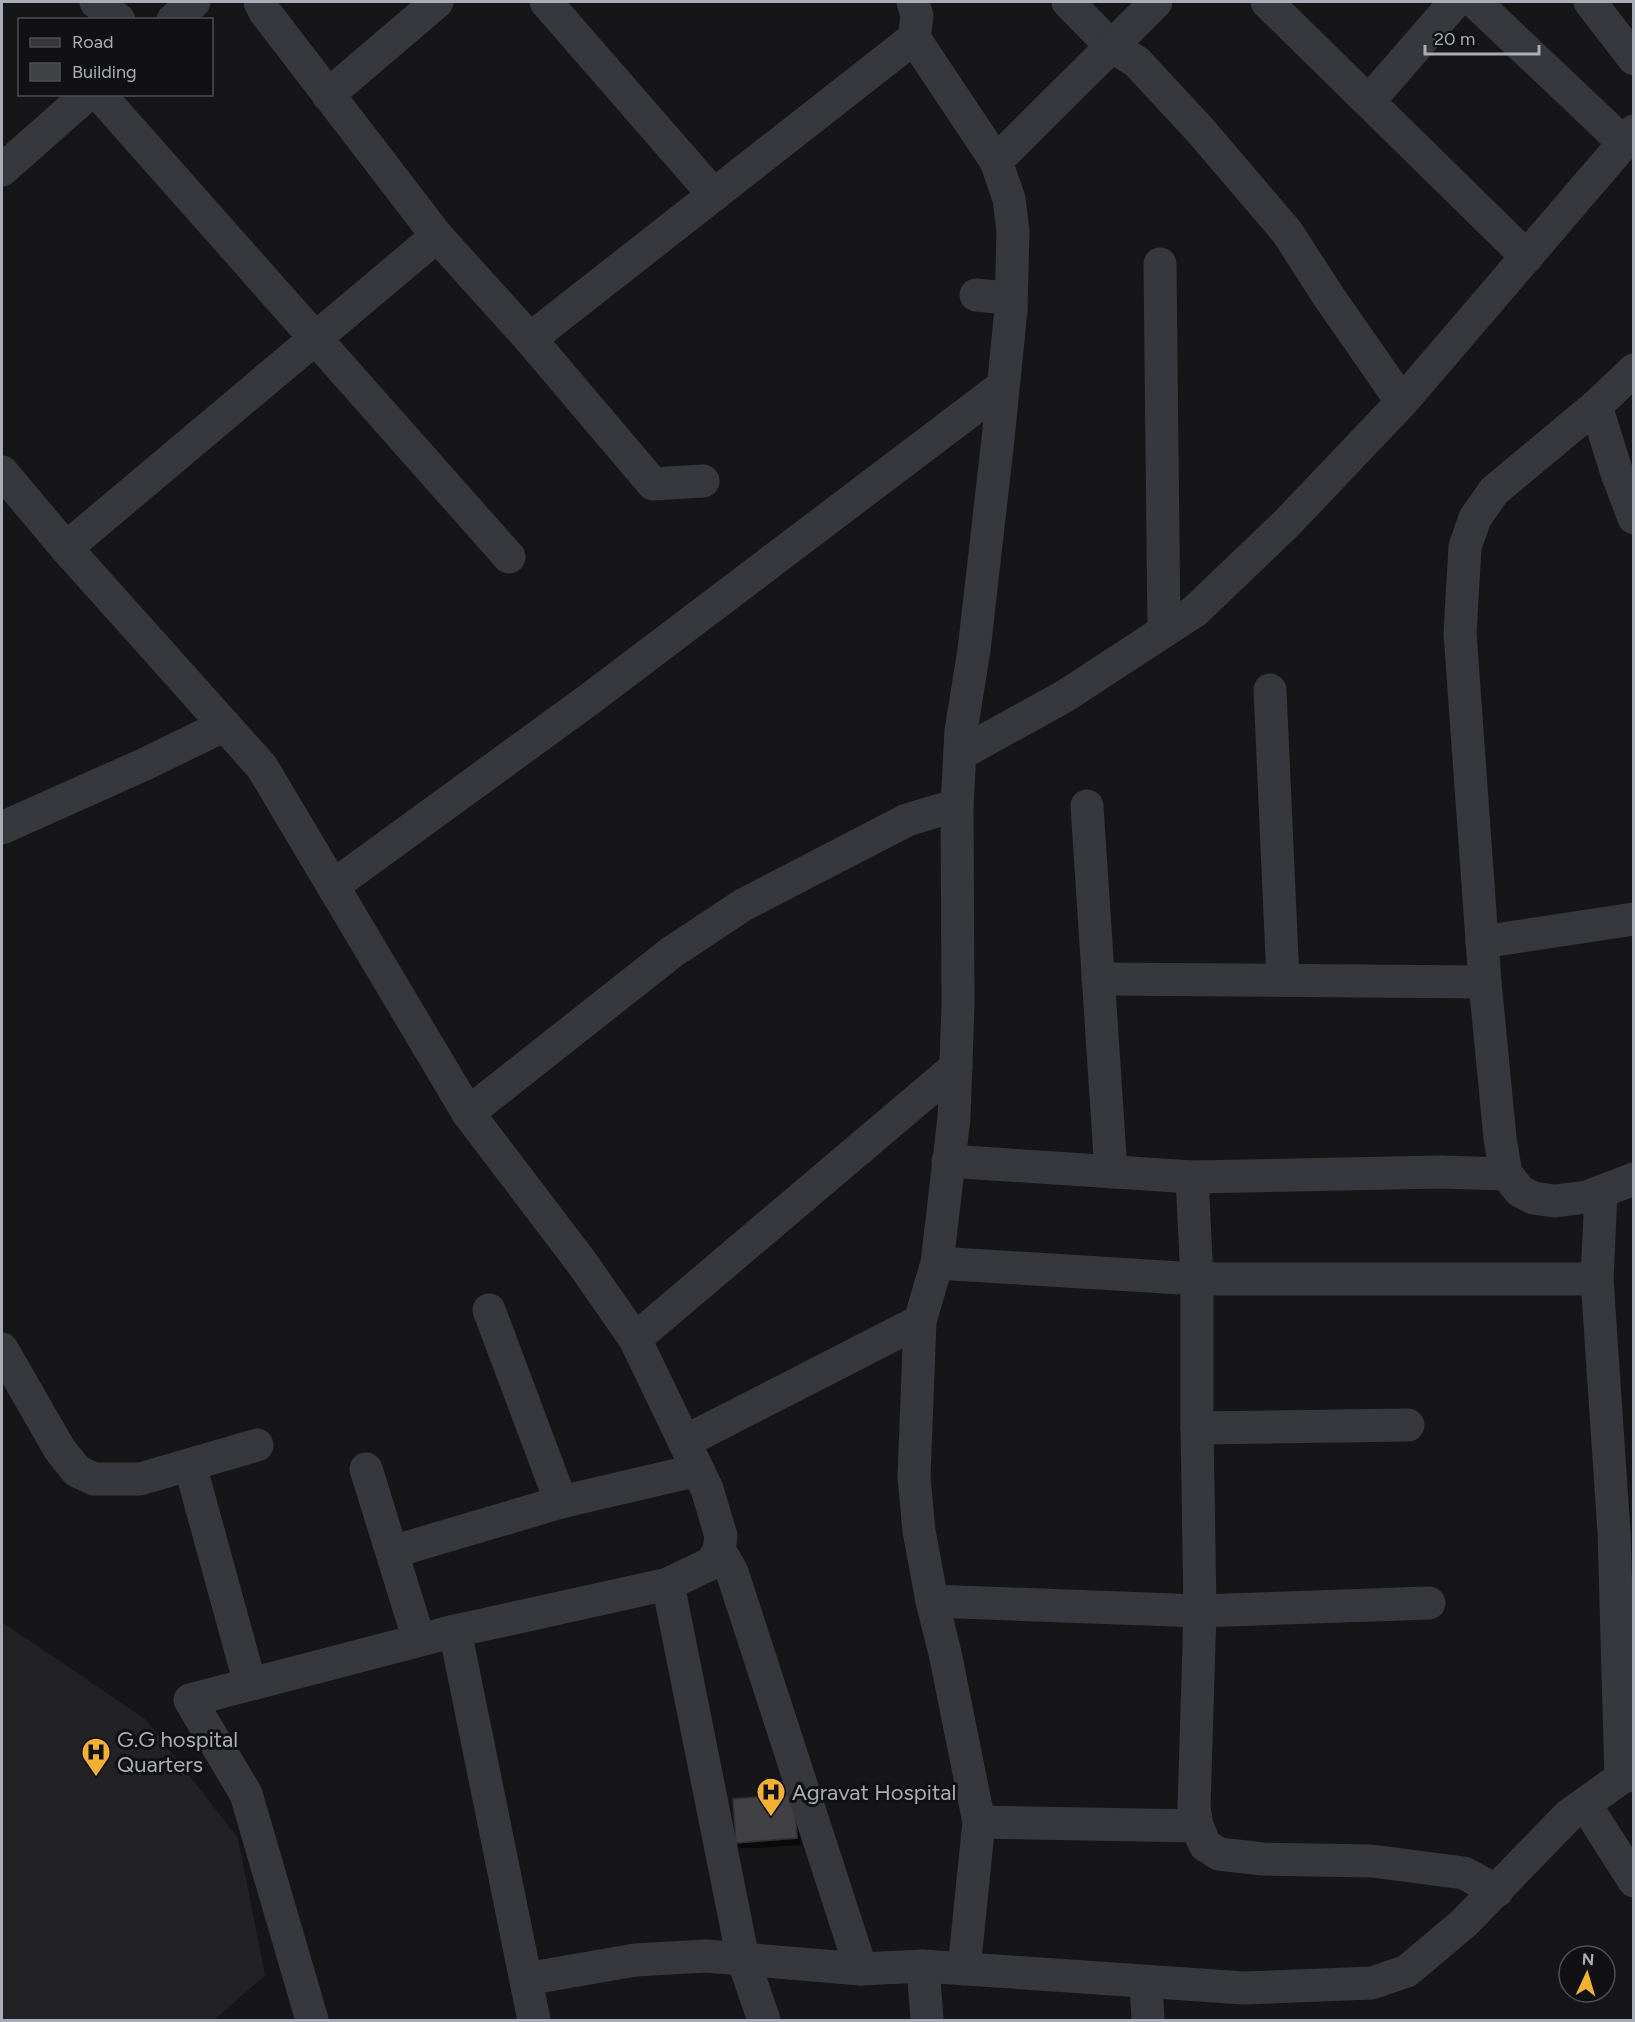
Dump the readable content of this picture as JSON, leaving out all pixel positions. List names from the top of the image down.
{
  "places": {
    "hospital": ["G.G hospital Quarters", "Agravat Hospital"]
  },
  "legend": ["Road", "Building"],
  "scale_bar": "20 m",
  "north": "top"
}
